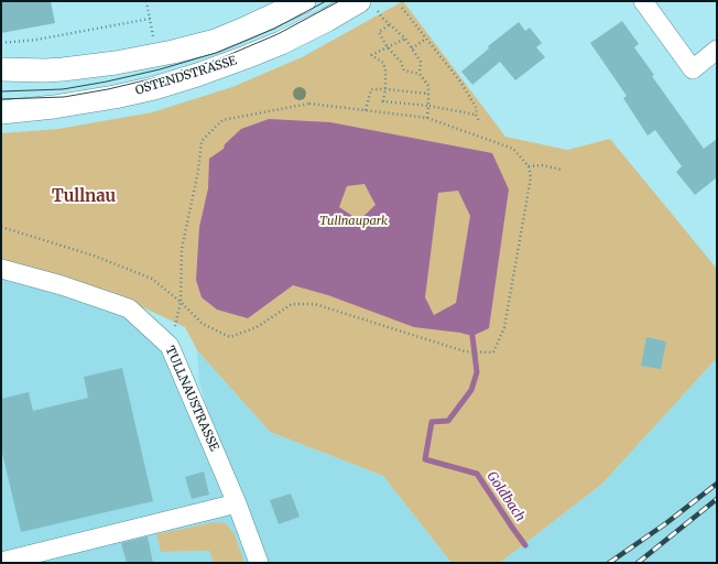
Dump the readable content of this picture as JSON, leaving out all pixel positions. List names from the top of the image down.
{
  "streets": {
    "main road": ["OSTENDSTRASSE"],
    "street": ["TULLNAUSTRASSE"]
  },
  "districts": ["Tullnau"],
  "water": ["Goldbach"],
  "parks": ["Tullnaupark"]
}
